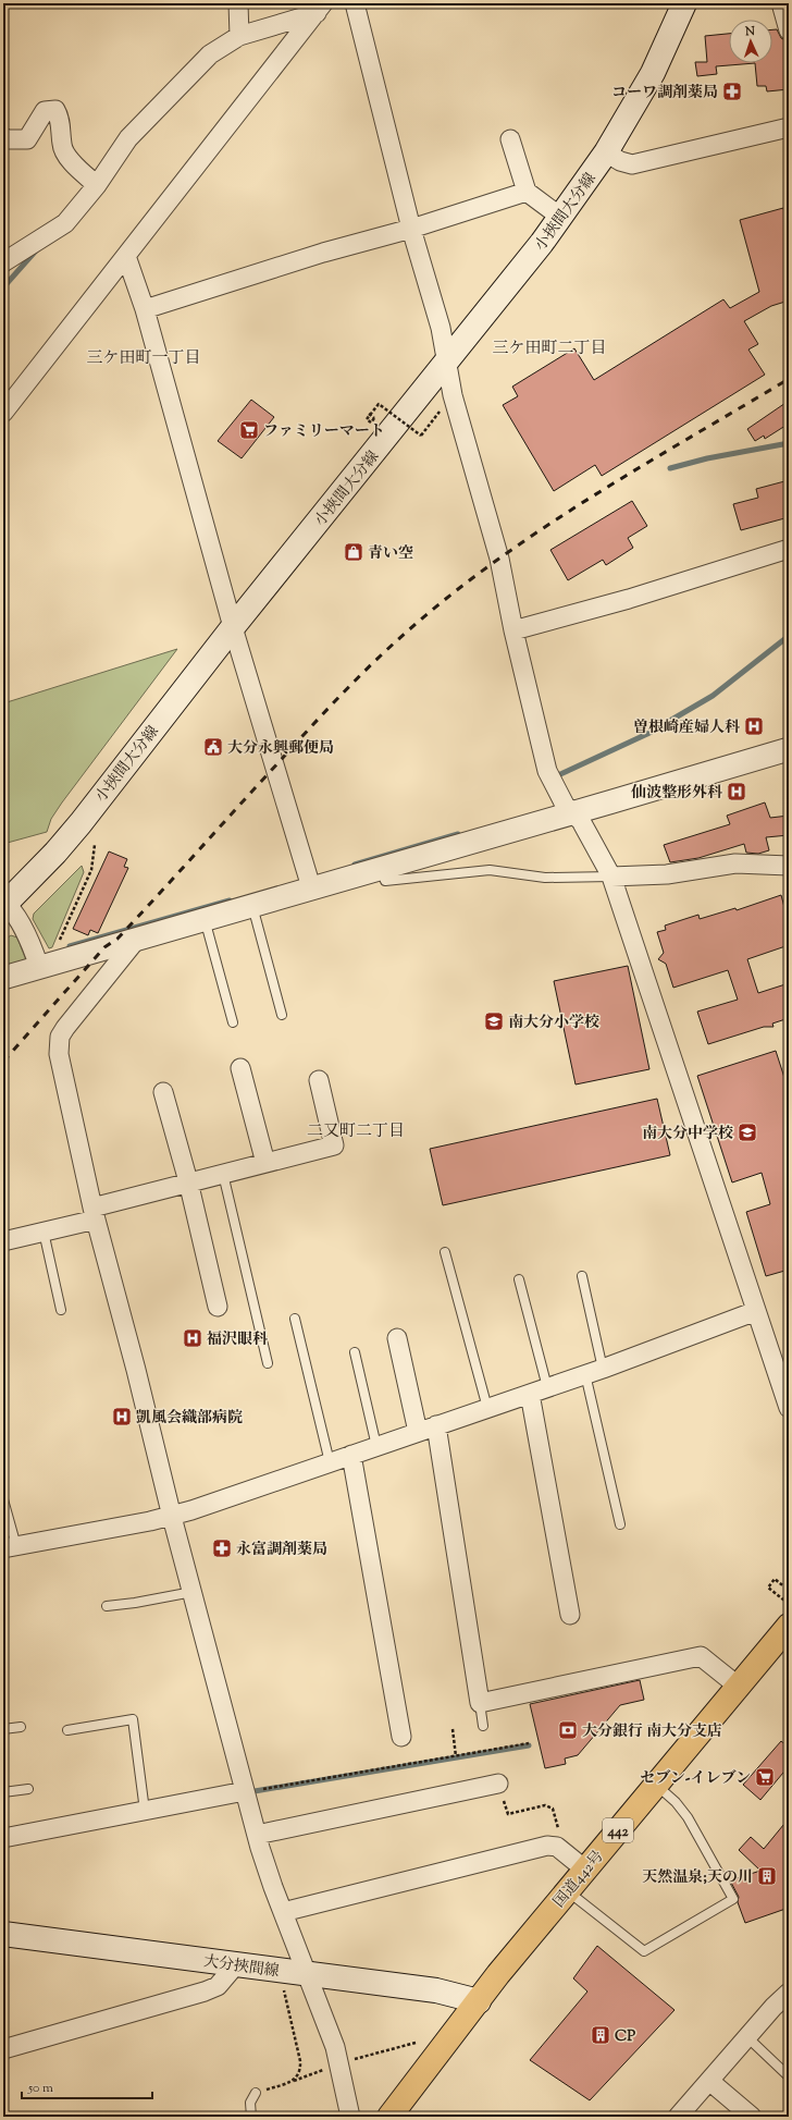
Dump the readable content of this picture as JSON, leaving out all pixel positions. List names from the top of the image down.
{
  "streets": {
    "highway": ["442", "国道442号"],
    "main road": ["小挾間大分線", "大分挾間線"]
  },
  "crossings": [
    ["国道442号", "大分挾間線"]
  ],
  "districts": ["三ケ田町二丁目", "三ケ田町一丁目", "二又町二丁目"],
  "places": {
    "pharmacy": ["コーワ調剤薬局", "永富調剤薬局"],
    "supermarket": ["ファミリーマート", "セブン-イレブン"],
    "shop": ["青い空"],
    "hospital": [
      "曽根崎産婦人科",
      "仙波整形外科",
      "福沢眼科",
      "凱風会織部病院"
    ],
    "public building": ["大分永興郵便局"],
    "school or university": ["南大分小学校", "南大分中学校"],
    "bank": ["大分銀行 南大分支店"],
    "building": ["天然温泉;天の川", "CP"]
  },
  "scale_bar": "50 m",
  "north": "top"
}
